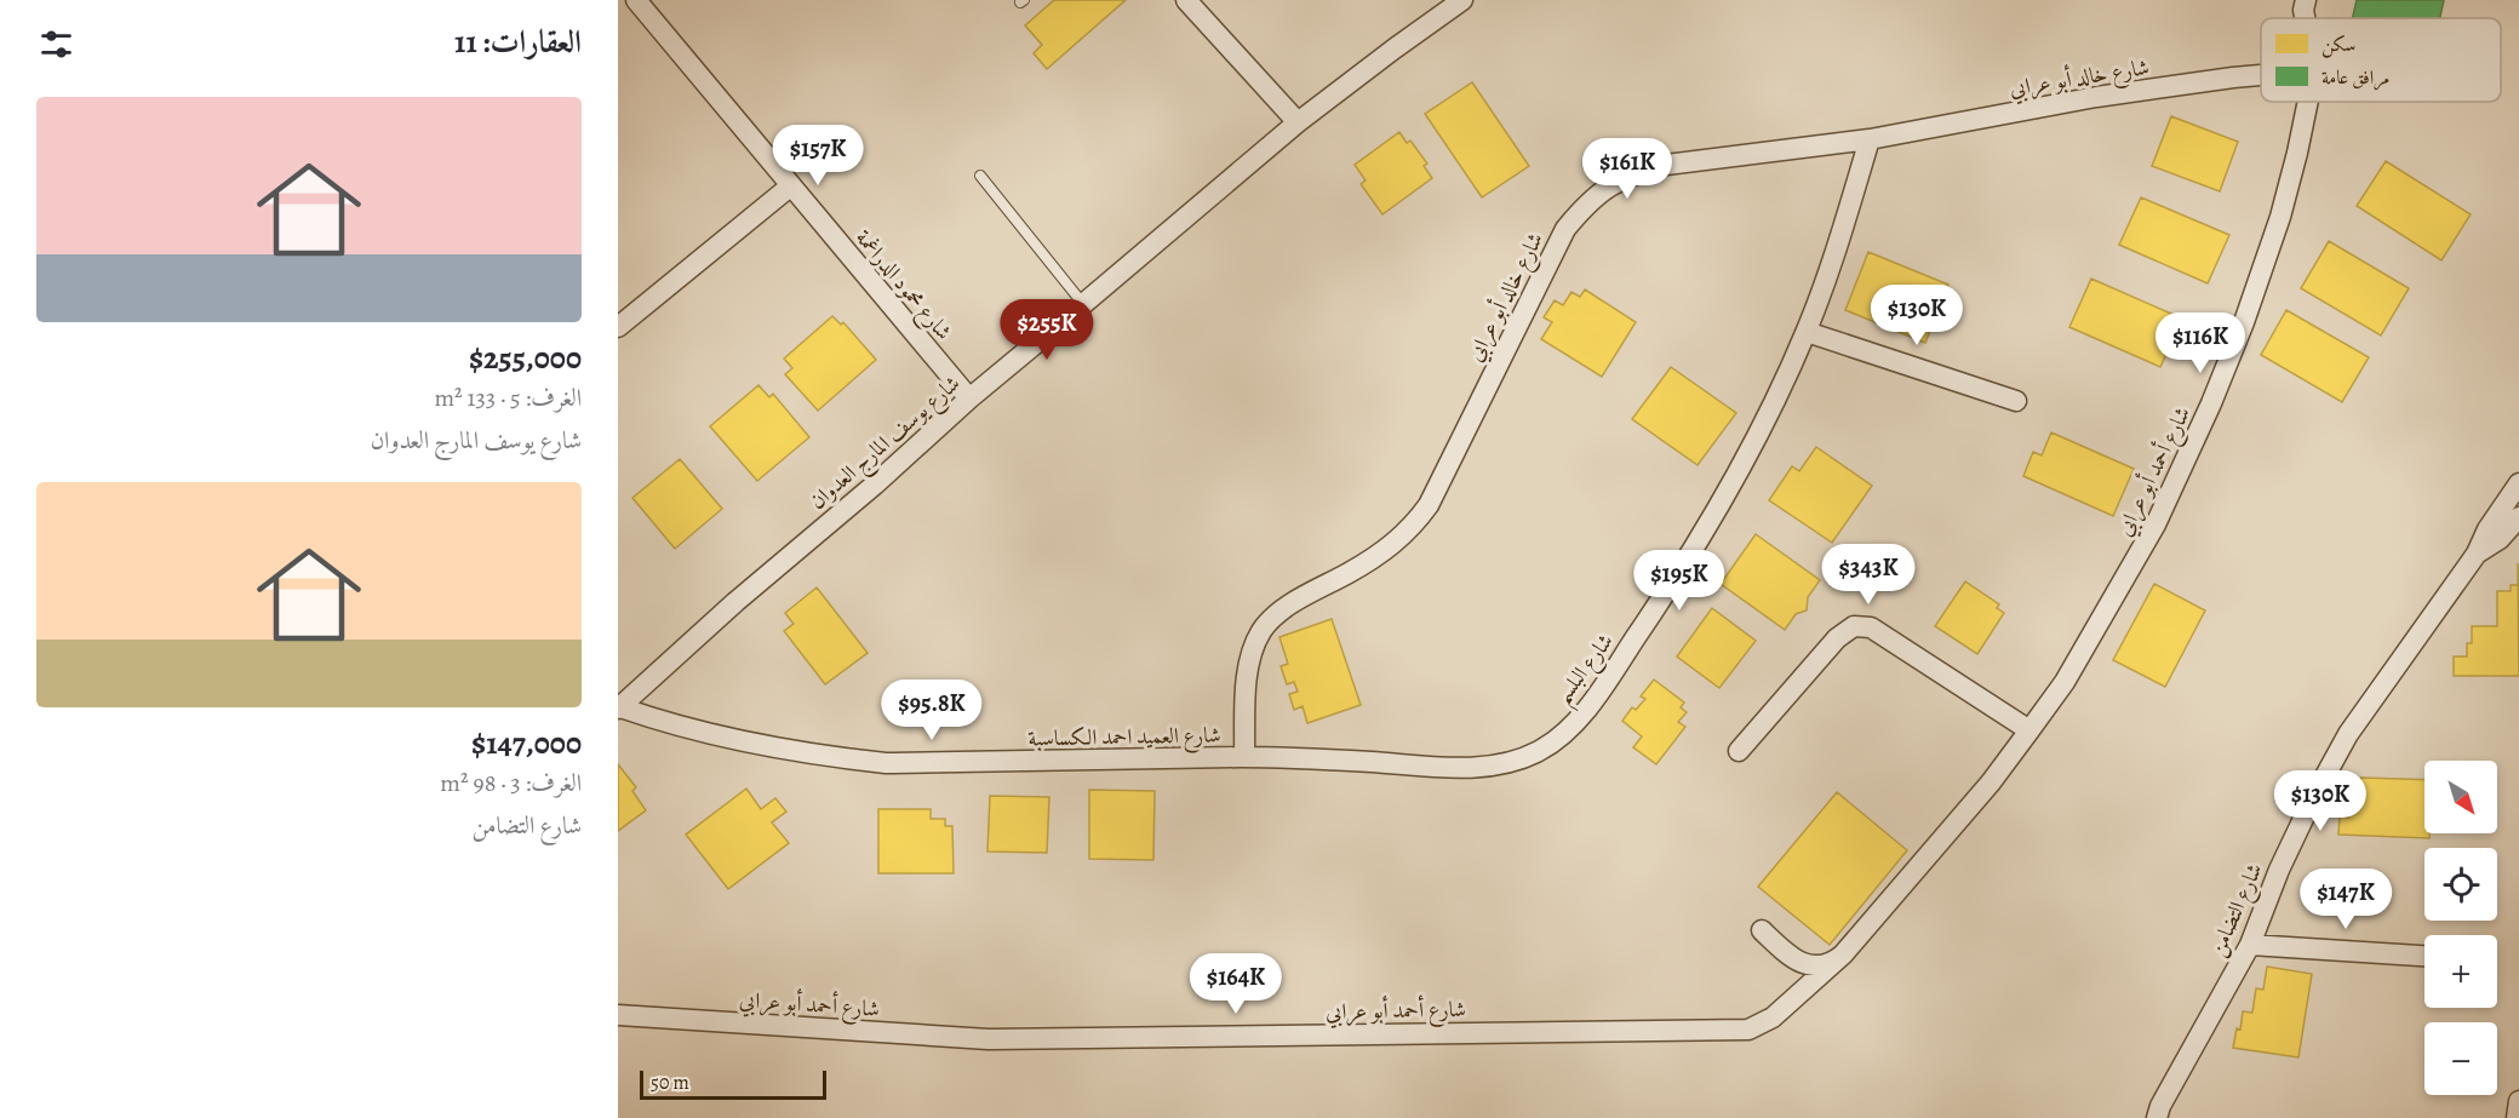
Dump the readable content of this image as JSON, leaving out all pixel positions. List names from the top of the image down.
{
  "streets": {
    "street": [
      "شارع خالد أبو عرابي",
      "شارع محمود الدراغمة",
      "شارع يوسف المارج العدوان",
      "شارع أحمد أبو عرابي",
      "شارع البلسم",
      "شارع العميد احمد الكساسبة",
      "شارع التضامن"
    ]
  },
  "crossings": [
    ["شارع خالد أبو عرابي", "شارع البلسم"],
    ["شارع خالد أبو عرابي", "شارع العميد احمد الكساسبة"],
    ["شارع محمود الدراغمة", "شارع يوسف المارج العدوان"],
    ["شارع يوسف المارج العدوان", "شارع العميد احمد الكساسبة"],
    ["شارع البلسم", "شارع العميد احمد الكساسبة"]
  ],
  "legend": ["سكن", "مرافق عامة"],
  "scale_bar": "50 m",
  "north": "bottom right",
  "page": {
    "heading": "العقارات: 11",
    "list": [
      {
        "name": "$255,000",
        "note": "الغرف: 5 · 133 m² · شارع يوسف المارج العدوان"
      },
      {
        "name": "$147,000",
        "note": "الغرف: 3 · 98 m² · شارع التضامن"
      }
    ],
    "price": [
      "$157K",
      "$161K",
      "$130K",
      "$255K",
      "$116K",
      "$343K",
      "$195K",
      "$95.8K",
      "$130K",
      "$147K",
      "$164K"
    ],
    "map_buttons": ["+", "−"],
    "scale": "50 m"
  }
}
